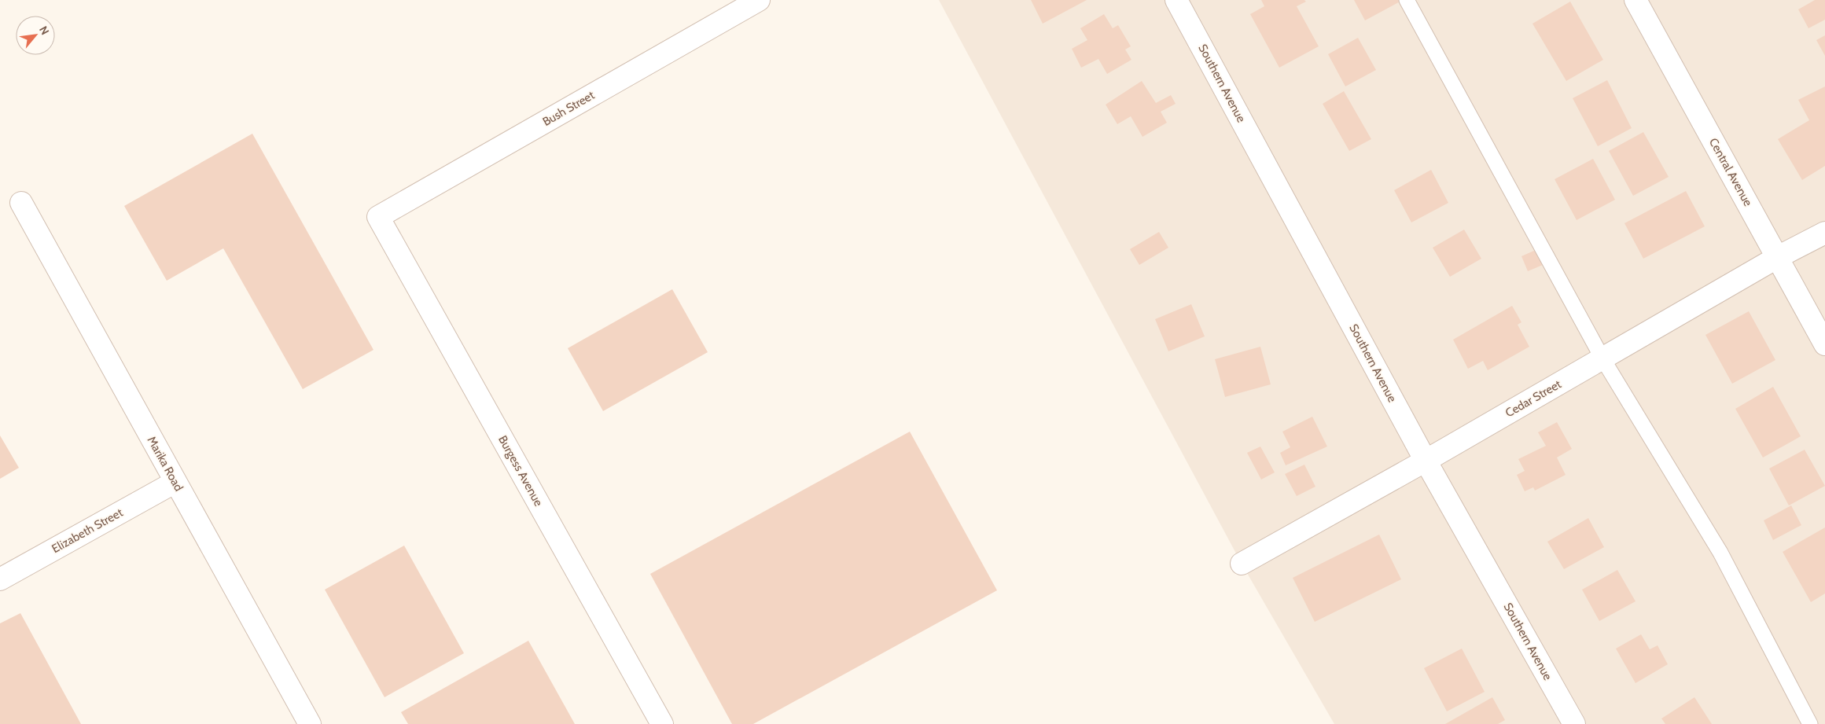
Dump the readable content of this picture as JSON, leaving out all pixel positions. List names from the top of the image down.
{
  "streets": {
    "street": [
      "Southern Avenue",
      "Bush Street",
      "Central Avenue",
      "Cedar Street",
      "Marika Road",
      "Burgess Avenue",
      "Elizabeth Street"
    ]
  },
  "crossings": [
    ["Southern Avenue", "Cedar Street"],
    ["Bush Street", "Burgess Avenue"],
    ["Central Avenue", "Cedar Street"],
    ["Marika Road", "Elizabeth Street"]
  ],
  "north": "top right"
}
